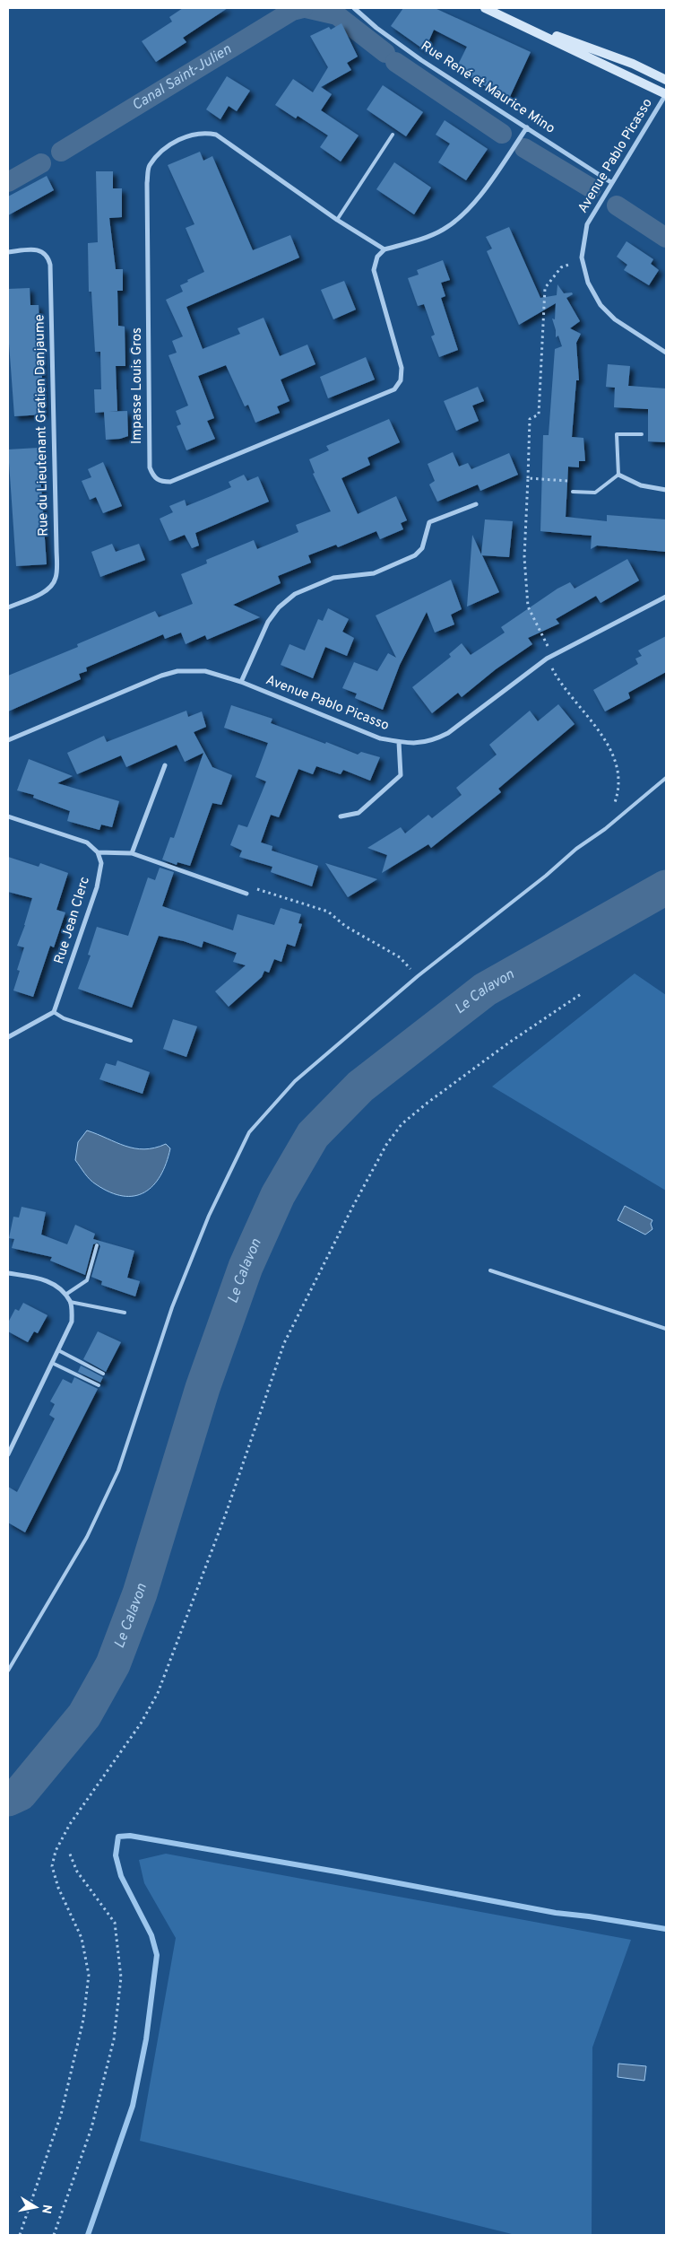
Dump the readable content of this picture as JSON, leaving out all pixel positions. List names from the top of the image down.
{
  "streets": {
    "street": [
      "Rue René et Maurice Mino",
      "Avenue Pablo Picasso",
      "Impasse Louis Gros",
      "Rue du Lieutenant Gratien Danjaume",
      "Rue Jean Clerc"
    ]
  },
  "crossings": [
    ["Rue René et Maurice Mino", "Avenue Pablo Picasso"]
  ],
  "water": ["Canal Saint-Julien", "Le Calavon"],
  "north": "right"
}
